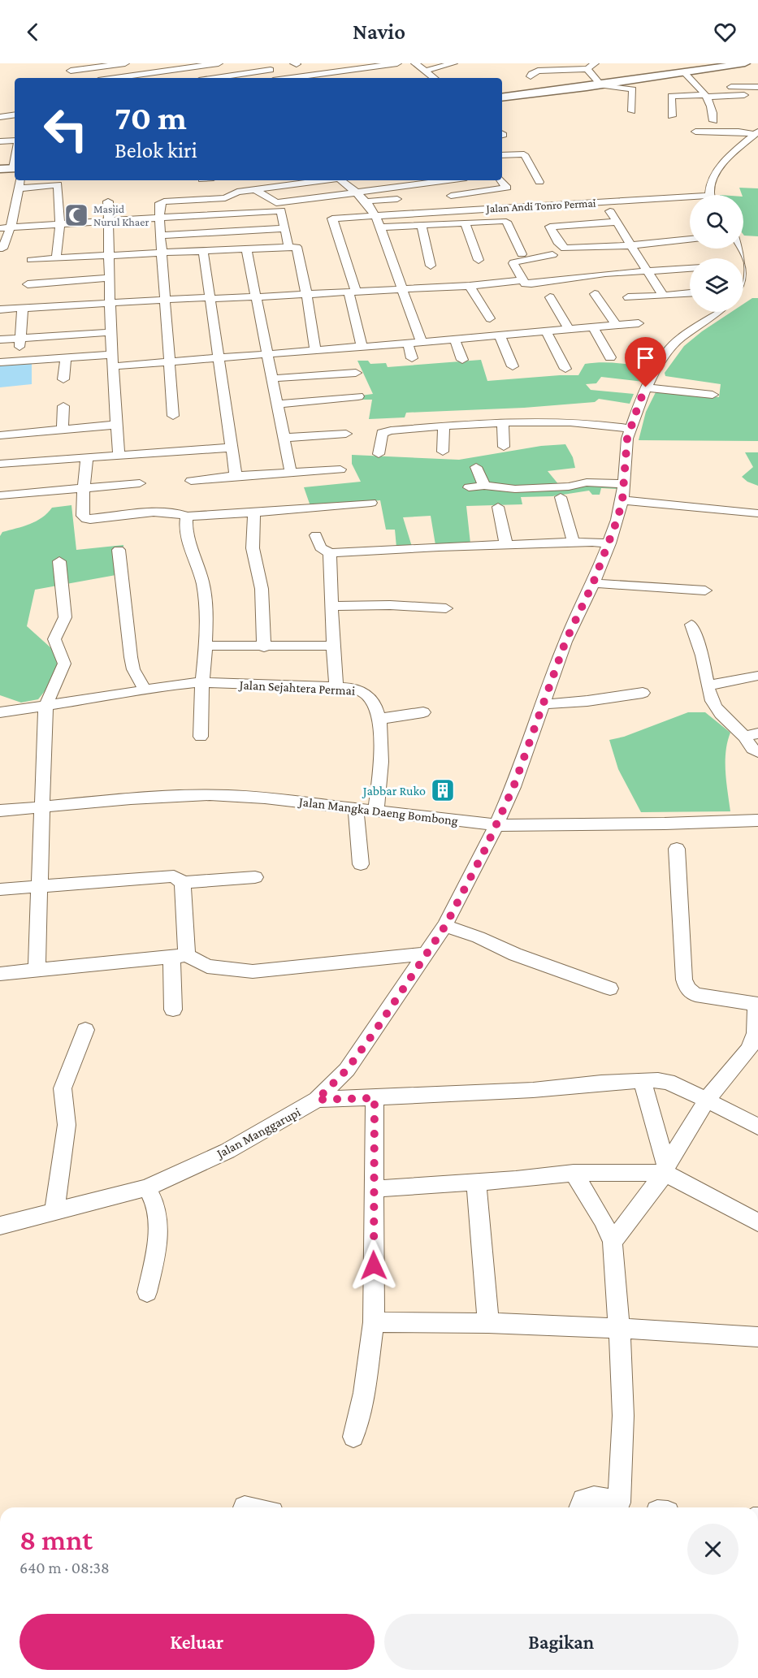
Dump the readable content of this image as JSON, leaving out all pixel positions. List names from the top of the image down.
{
  "streets": {
    "street": [
      "Jalan Andi Tonro Permai",
      "Jalan Sejahtera Permai",
      "Jalan Mangka Daeng Bombong",
      "Jalan Manggarupi"
    ]
  },
  "crossings": [
    ["Jalan Sejahtera Permai", "Jalan Mangka Daeng Bombong"],
    ["Jalan Mangka Daeng Bombong", "Jalan Manggarupi"]
  ],
  "places": {
    "mosque": ["Masjid Nurul Khaer"],
    "building": ["Jabbar Ruko"]
  },
  "page": {
    "header": "Navio",
    "turn": ["70 m", "Belok kiri"],
    "heading": ["8 mnt", "640 m · 08:38"],
    "buttons": ["Keluar", "Bagikan"]
  }
}
